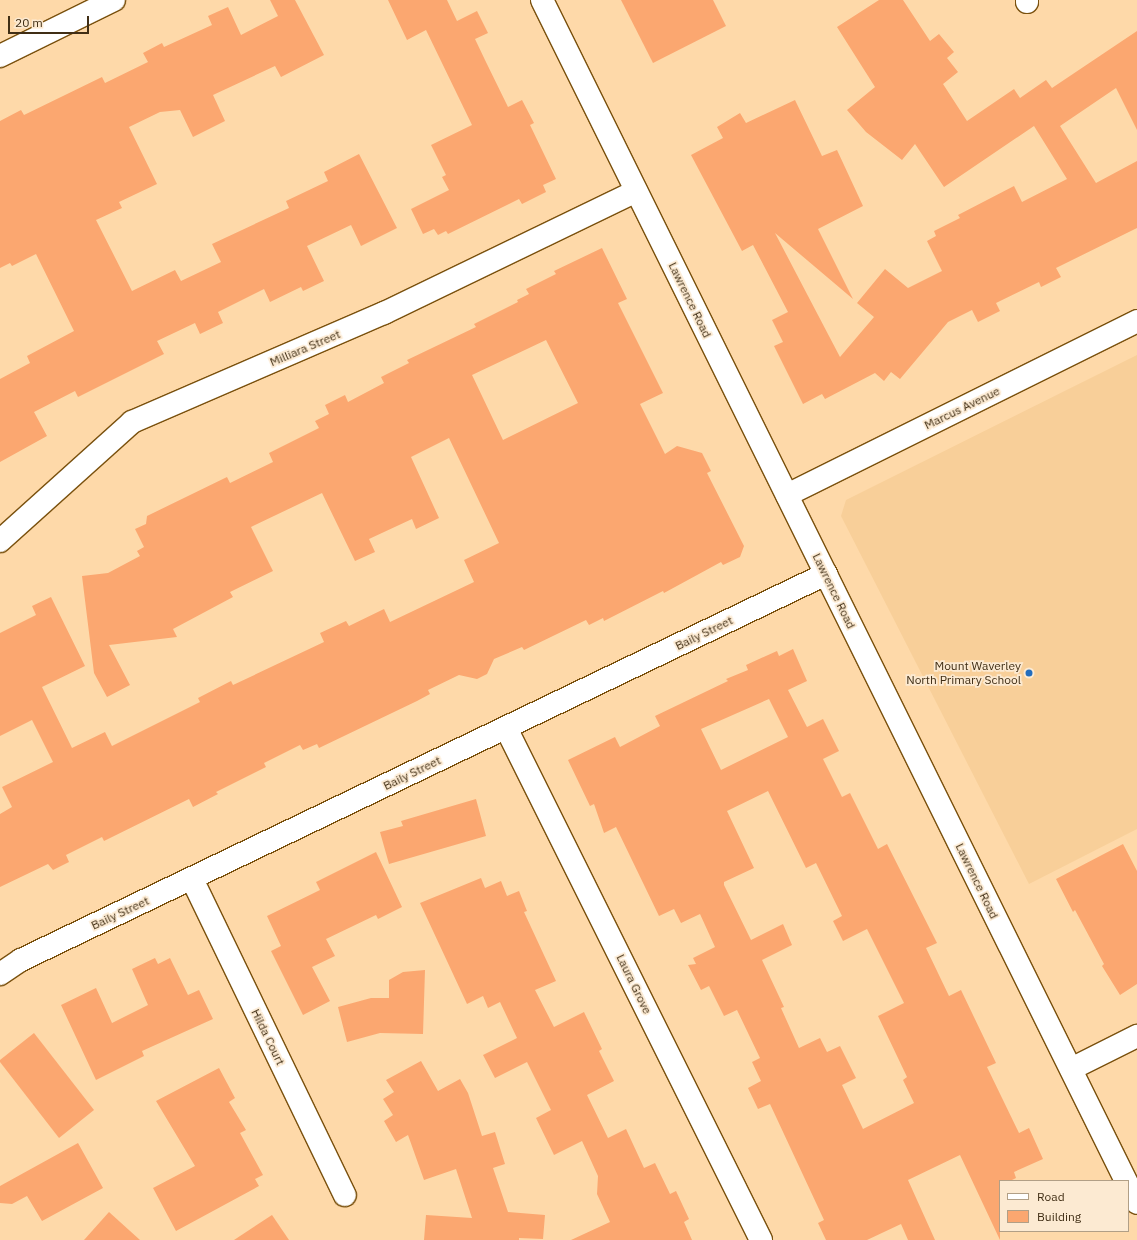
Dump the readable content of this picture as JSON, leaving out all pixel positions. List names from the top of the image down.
{
  "streets": {
    "street": [
      "Lawrence Road",
      "Milliara Street",
      "Marcus Avenue",
      "Baily Street",
      "Laura Grove",
      "Hilda Court"
    ]
  },
  "crossings": [
    ["Lawrence Road", "Milliara Street"],
    ["Lawrence Road", "Marcus Avenue"],
    ["Lawrence Road", "Baily Street"],
    ["Baily Street", "Laura Grove"],
    ["Baily Street", "Hilda Court"]
  ],
  "places": ["Mount Waverley North Primary School"],
  "legend": ["Road", "Building"],
  "scale_bar": "20 m"
}
